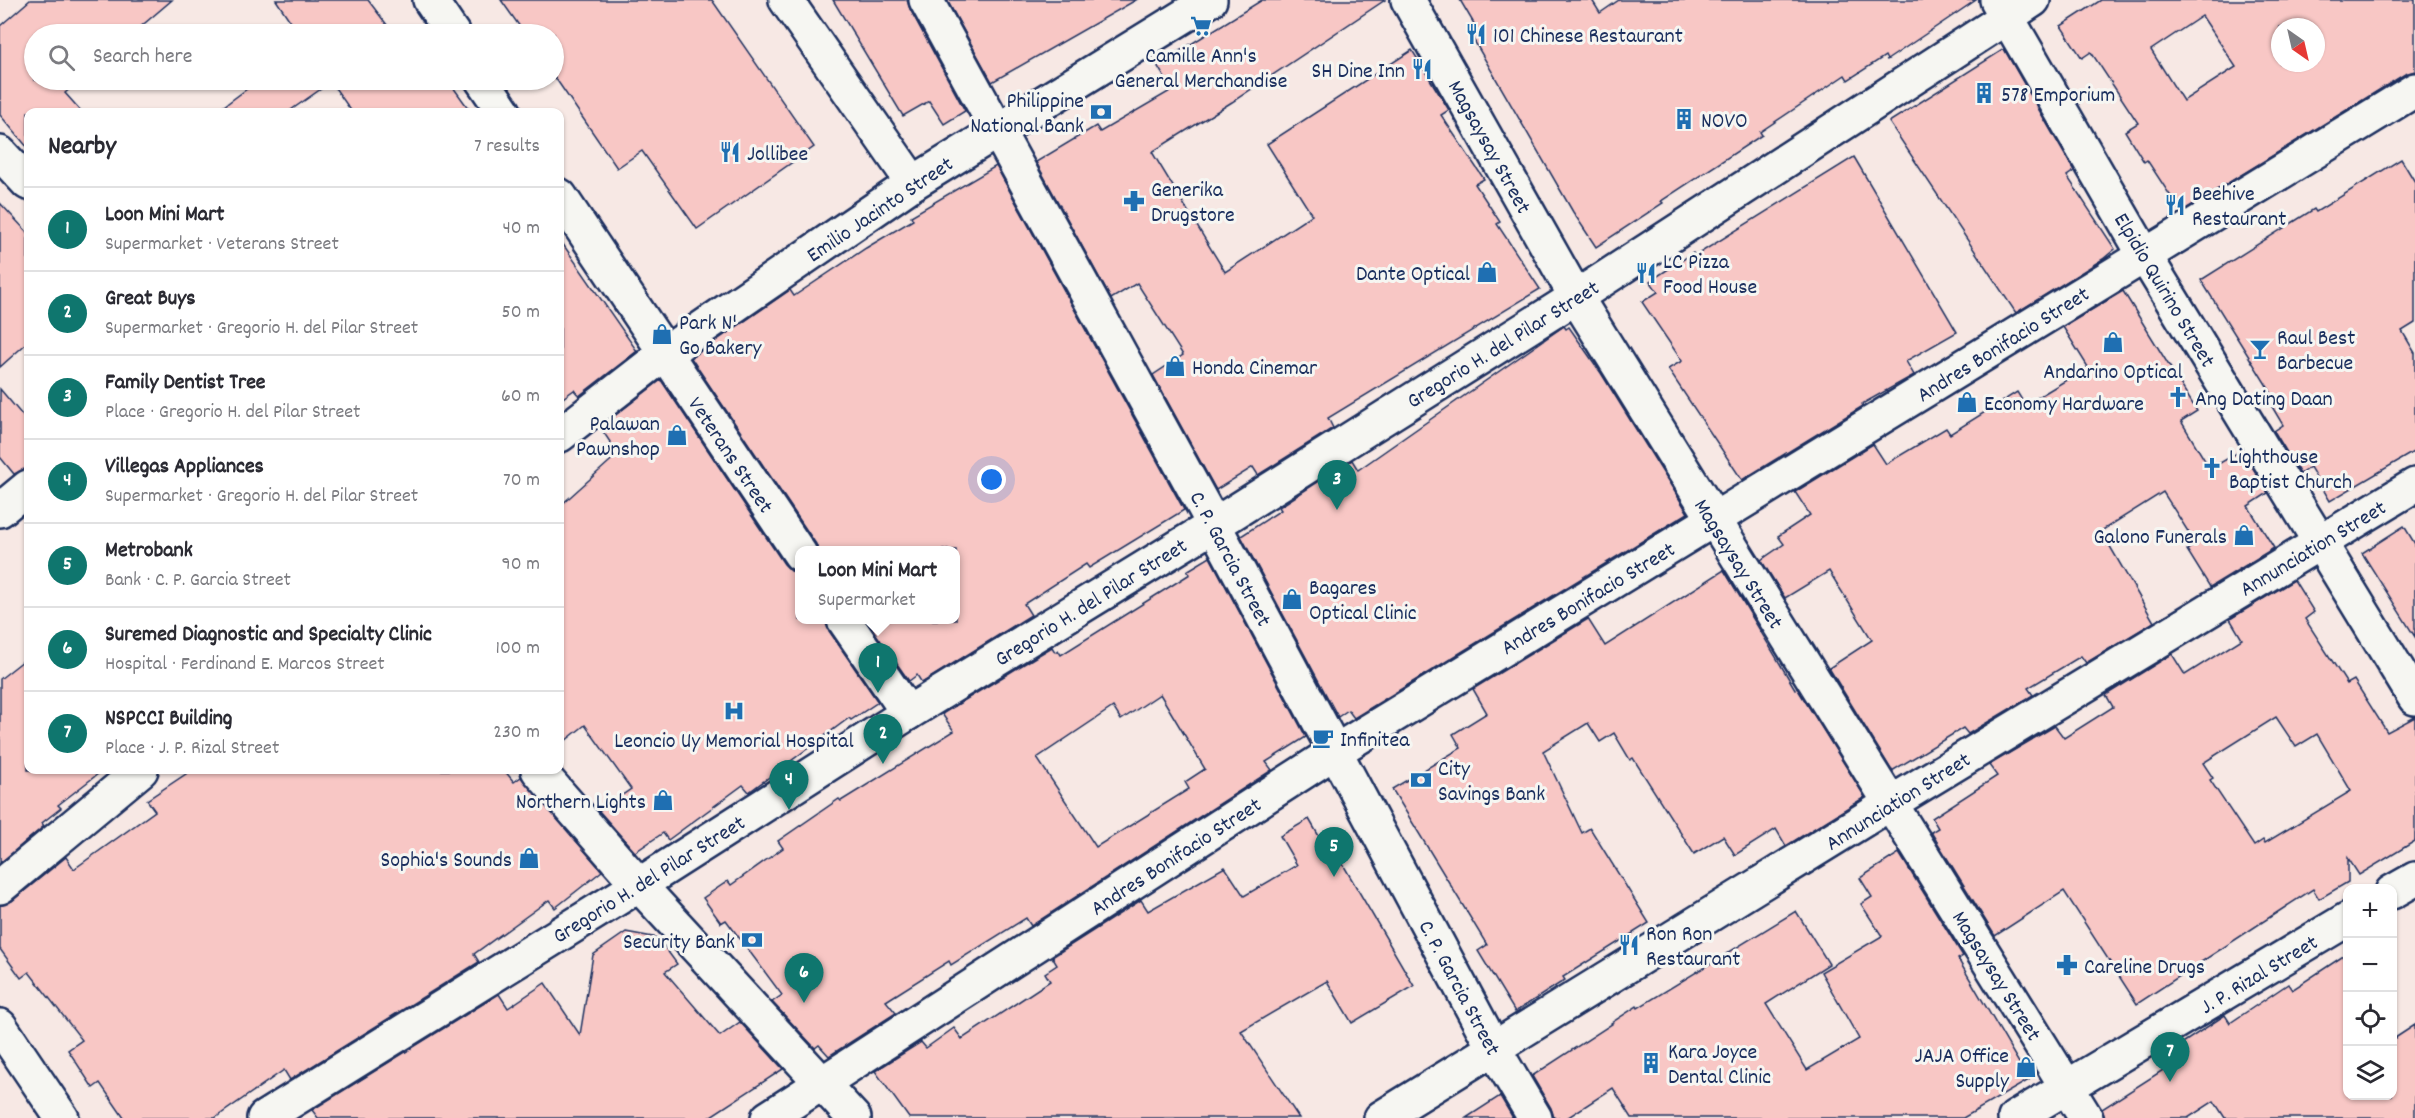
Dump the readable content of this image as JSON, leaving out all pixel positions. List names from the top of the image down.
{
  "streets": {
    "street": [
      "Magsaysay Street",
      "Emilio Jacinto Street",
      "Elpidio Quirino Street",
      "Gregorio H. del Pilar Street",
      "Andres Bonifacio Street",
      "Veterans Street",
      "Annunciation Street",
      "C. P. Garcia Street",
      "J. P. Rizal Street"
    ]
  },
  "crossings": [
    ["Magsaysay Street", "Gregorio H. del Pilar Street"],
    ["Magsaysay Street", "Andres Bonifacio Street"],
    ["Magsaysay Street", "Annunciation Street"],
    ["Magsaysay Street", "J. P. Rizal Street"],
    ["Emilio Jacinto Street", "Veterans Street"],
    ["Emilio Jacinto Street", "C. P. Garcia Street"],
    ["Elpidio Quirino Street", "Gregorio H. del Pilar Street"],
    ["Elpidio Quirino Street", "Andres Bonifacio Street"],
    ["Elpidio Quirino Street", "Annunciation Street"],
    ["Gregorio H. del Pilar Street", "C. P. Garcia Street"],
    ["Andres Bonifacio Street", "C. P. Garcia Street"],
    ["Annunciation Street", "C. P. Garcia Street"]
  ],
  "places": {
    "supermarket": ["Camille Ann's General Merchandise"],
    "restaurant": [
      "101 Chinese Restaurant",
      "SH Dine Inn",
      "Jollibee",
      "Beehive Restaurant",
      "LC Pizza Food House",
      "Ron Ron Restaurant"
    ],
    "building": ["578 Emporium", "NOVO", "Kara Joyce Dental Clinic"],
    "bank": ["Philippine National Bank", "City Savings Bank", "Security Bank"],
    "pharmacy": ["Generika Drugstore", "Careline Drugs"],
    "shop": [
      "Dante Optical",
      "Park N' Go Bakery",
      "Andarino Optical",
      "Honda Cinemar",
      "Economy Hardware",
      "Palawan Pawnshop",
      "Galono Funerals",
      "Bagares Optical Clinic",
      "Northern Lights",
      "Sophia's Sounds",
      "JAJA Office Supply"
    ],
    "bar": ["Raul Best Barbecue"],
    "church": ["Ang Dating Daan", "Lighthouse Baptist Church"],
    "hospital": ["Leoncio Uy Memorial Hospital"],
    "cafe": ["Infinitea"]
  },
  "north": "bottom right",
  "page": {
    "search": "Search here",
    "heading": ["Nearby", "7 results"],
    "list": [
      {
        "mark": "1",
        "name": "Loon Mini Mart",
        "note": "Supermarket · Veterans Street",
        "value": "40 m"
      },
      {
        "mark": "2",
        "name": "Great Buys",
        "note": "Supermarket · Gregorio H. del Pilar Street",
        "value": "50 m"
      },
      {
        "mark": "3",
        "name": "Family Dentist Tree",
        "note": "Place · Gregorio H. del Pilar Street",
        "value": "60 m"
      },
      {
        "mark": "4",
        "name": "Villegas Appliances",
        "note": "Supermarket · Gregorio H. del Pilar Street",
        "value": "70 m"
      },
      {
        "mark": "5",
        "name": "Metrobank",
        "note": "Bank · C. P. Garcia Street",
        "value": "90 m"
      },
      {
        "mark": "6",
        "name": "Suremed Diagnostic and Specialty Clinic",
        "note": "Hospital · Ferdinand E. Marcos Street",
        "value": "100 m"
      },
      {
        "mark": "7",
        "name": "NSPCCI Building",
        "note": "Place · J. P. Rizal Street",
        "value": "230 m"
      }
    ],
    "pins": [
      "3",
      "1",
      "2",
      "4",
      "5",
      "6",
      "7"
    ],
    "popup": ["Loon Mini Mart", "Supermarket"],
    "map_buttons": ["+", "−"]
  }
}
